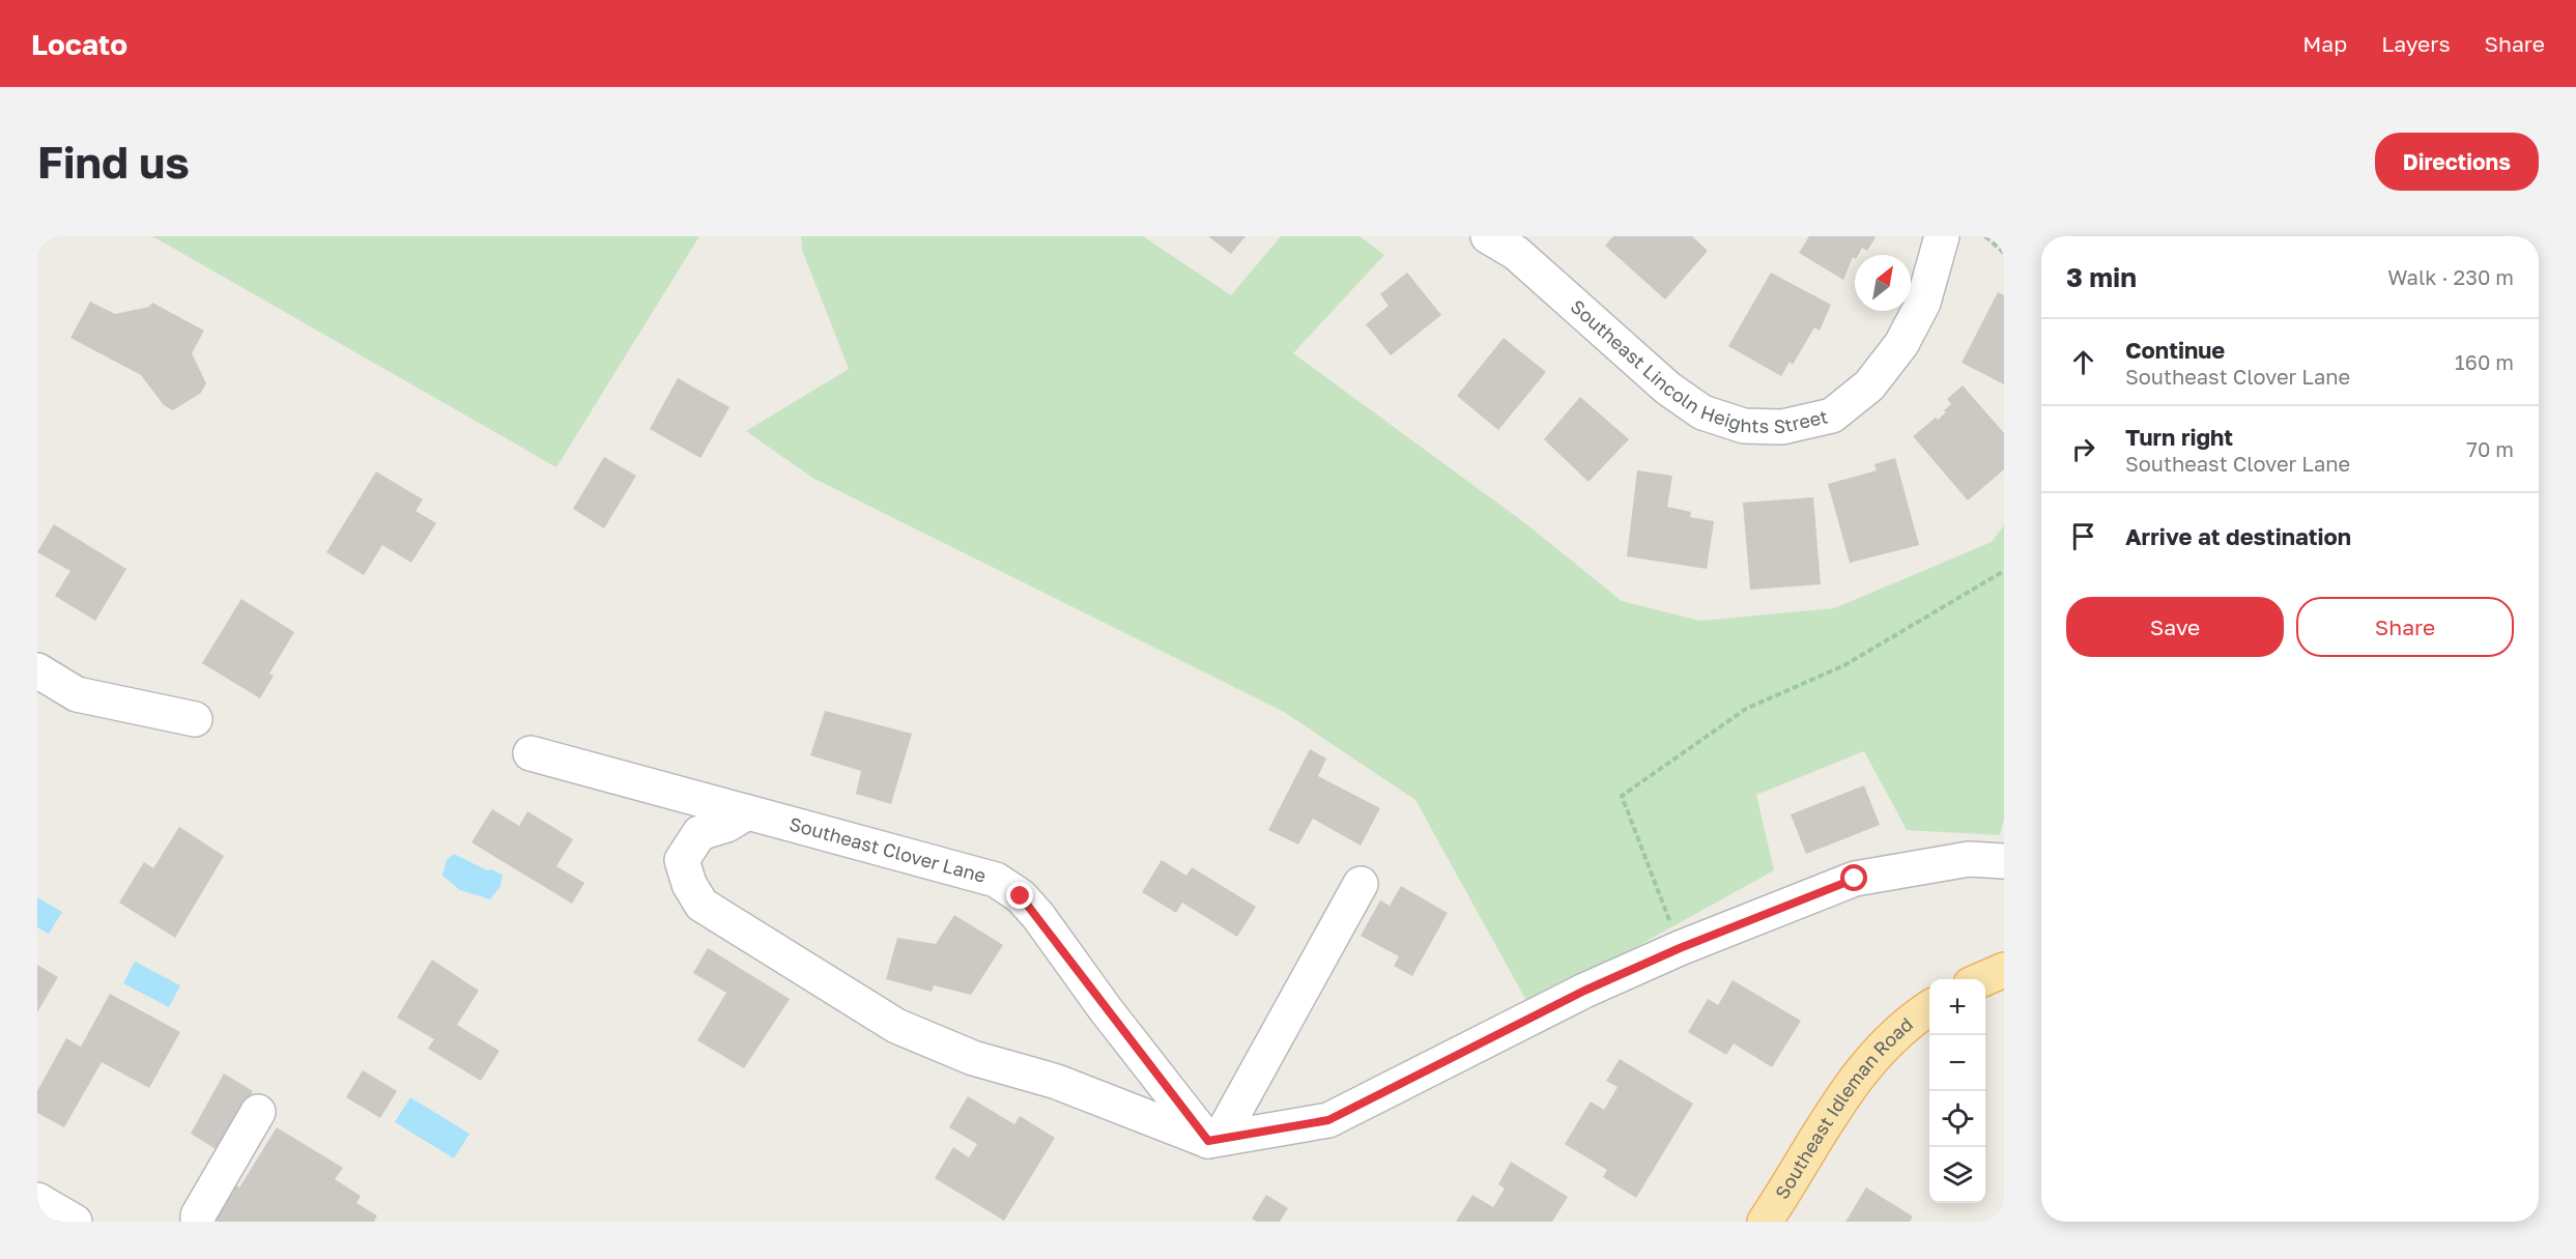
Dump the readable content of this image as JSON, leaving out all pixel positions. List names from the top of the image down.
{
  "streets": {
    "main road": ["Southeast Idleman Road"],
    "street": ["Southeast Lincoln Heights Street", "Southeast Clover Lane"]
  },
  "north": "top right",
  "page": {
    "header": "Locato",
    "nav": ["Map", "Layers", "Share"],
    "buttons": [
      "Directions",
      ["Save", "Share"]
    ],
    "title": "Find us",
    "heading": ["3 min", "Walk · 230 m"],
    "list": [
      ["Continue", "Southeast Clover Lane", "160 m"],
      ["Turn right", "Southeast Clover Lane", "70 m"],
      "Arrive at destination"
    ],
    "map_buttons": ["+", "−"]
  }
}
